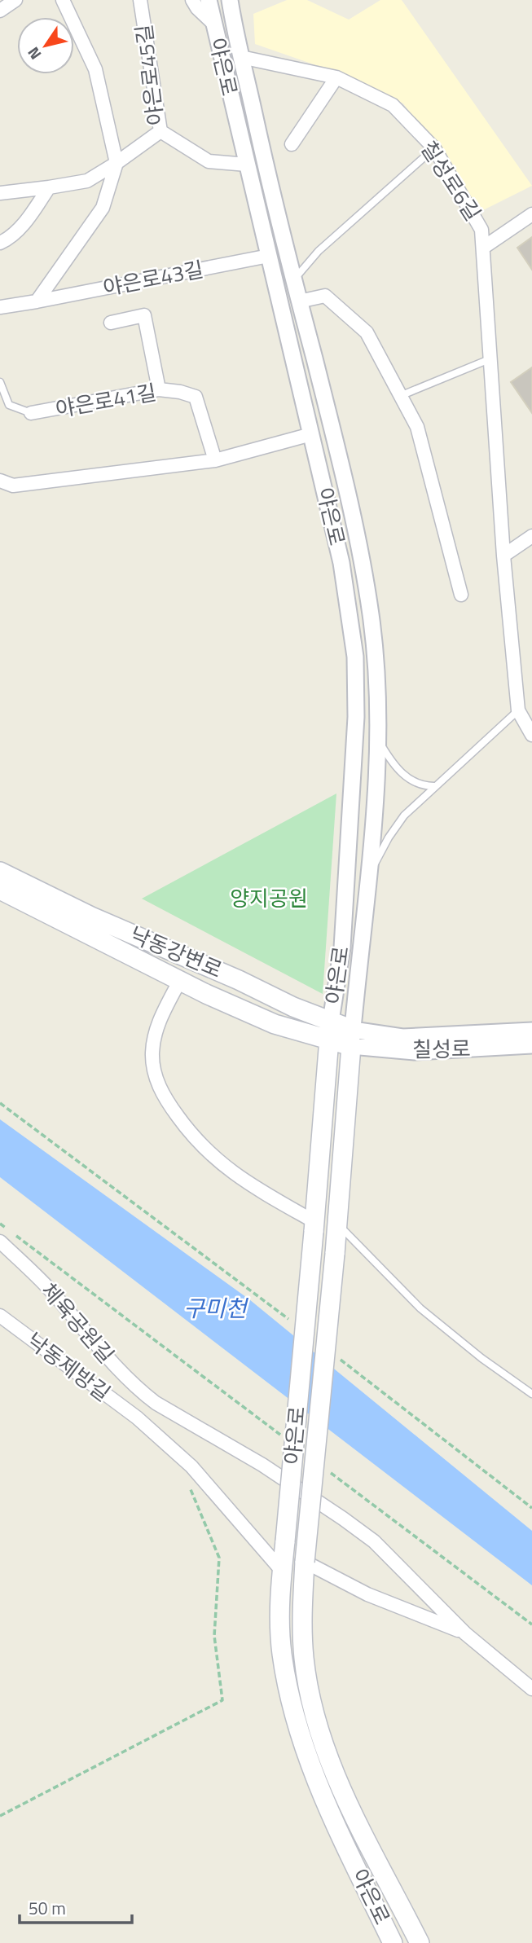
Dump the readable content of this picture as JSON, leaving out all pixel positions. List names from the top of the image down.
{
  "streets": {
    "main road": ["야은로", "낙동강변로"],
    "street": [
      "야은로45길",
      "칠성로6길",
      "야은로43길",
      "야은로41길",
      "칠성로",
      "체육공원길",
      "낙동제방길"
    ]
  },
  "crossings": [
    ["야은로", "칠성로6길"],
    ["야은로", "야은로43길"],
    ["야은로", "낙동강변로"],
    ["야은로", "칠성로"],
    ["야은로", "낙동제방길"],
    ["낙동강변로", "칠성로"]
  ],
  "water": ["구미천"],
  "parks": ["양지공원"],
  "scale_bar": "50 m",
  "north": "bottom left"
}
